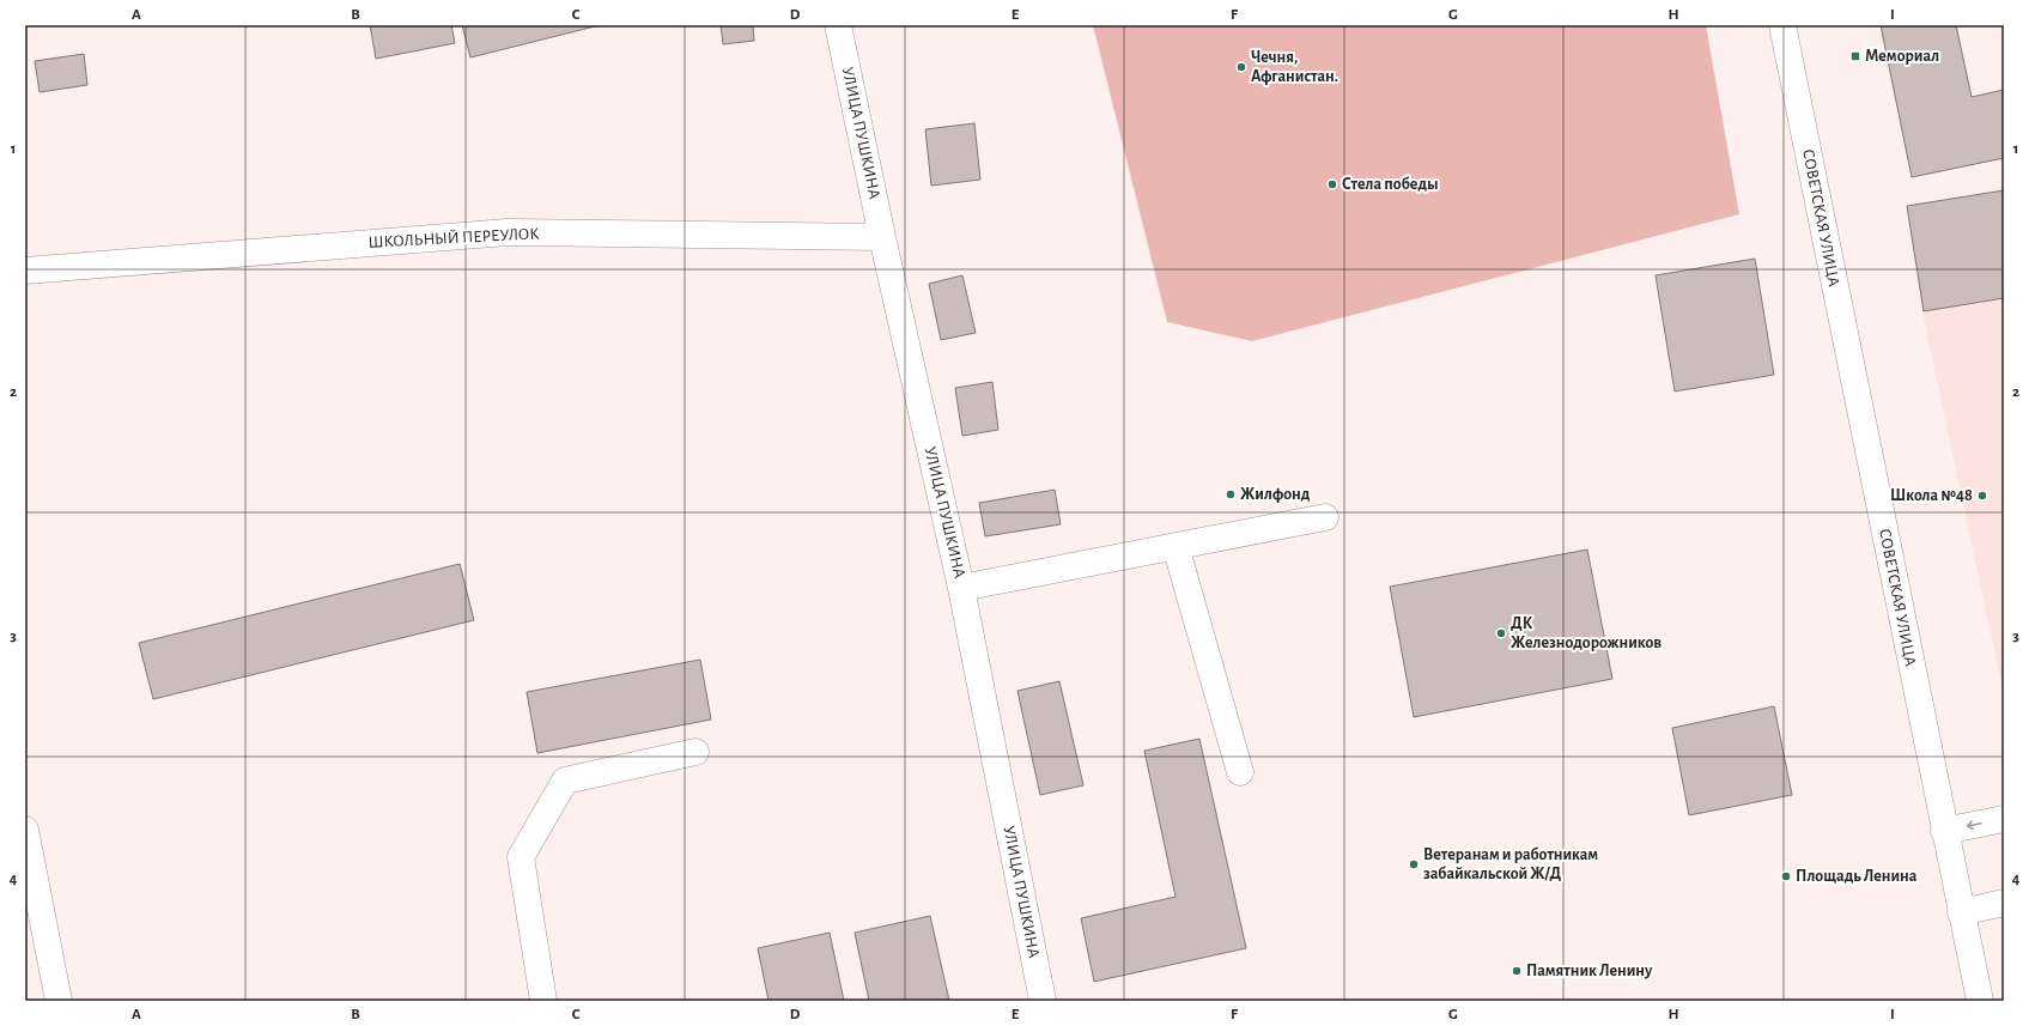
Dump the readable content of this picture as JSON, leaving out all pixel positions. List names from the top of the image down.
{
  "streets": {
    "street": ["УЛИЦА ПУШКИНА", "СОВЕТСКАЯ УЛИЦА", "ШКОЛЬНЫЙ ПЕРЕУЛОК"]
  },
  "crossings": [
    ["УЛИЦА ПУШКИНА", "ШКОЛЬНЫЙ ПЕРЕУЛОК"]
  ],
  "places": {
    "transit": ["Мемориал"],
    "other": [
      "Чечня, Афганистан.",
      "Стела победы",
      "Жилфонд",
      "Школа №48",
      "ДК Железнодорожников",
      "Ветеранам и работникам забайкальской Ж/Д",
      "Площадь Ленина",
      "Памятник Ленину"
    ]
  },
  "grid": {
    "columns": [
      "A",
      "B",
      "C",
      "D",
      "E",
      "F",
      "G",
      "H",
      "I"
    ],
    "rows": [
      "1",
      "2",
      "3",
      "4"
    ]
  }
}
